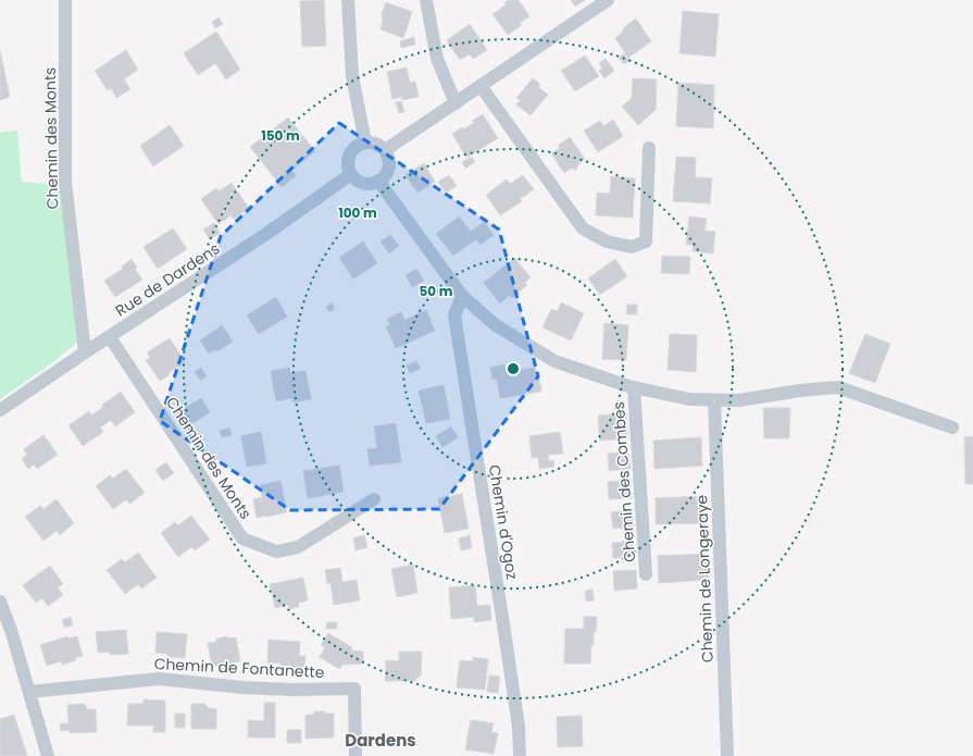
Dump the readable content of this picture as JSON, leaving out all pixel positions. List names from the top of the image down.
{
  "streets": {
    "street": [
      "Chemin des Monts",
      "Rue de Dardens",
      "Chemin des Combes",
      "Chemin d'Ogoz",
      "Chemin de Longeraye",
      "Chemin de Fontanette"
    ]
  },
  "crossings": [
    ["Chemin des Monts", "Rue de Dardens"],
    ["Rue de Dardens", "Chemin des Combes"],
    ["Chemin des Combes", "Chemin d'Ogoz"],
    ["Chemin des Combes", "Chemin de Longeraye"]
  ],
  "districts": ["Dardens"],
  "rings": ["150 m", "100 m", "50 m"]
}
